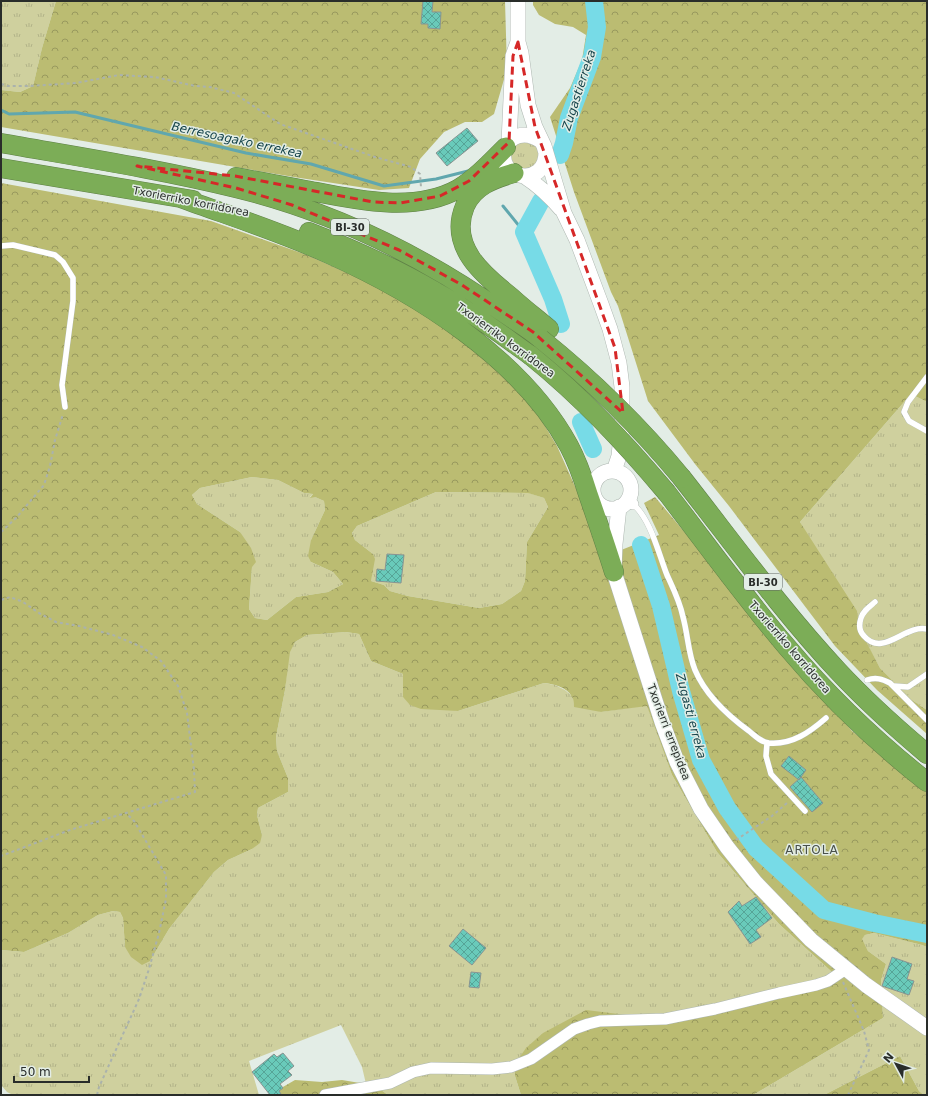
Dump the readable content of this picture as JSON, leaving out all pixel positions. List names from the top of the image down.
{
  "streets": {
    "highway": ["Txorierriko korridorea", "BI-30"],
    "main road": ["Txorierri errepidea"]
  },
  "districts": ["ARTOLA"],
  "water": ["Zugastierreka", "Berresoagako errekea", "Zugasti erreka"],
  "scale_bar": "50 m",
  "north": "top left"
}
